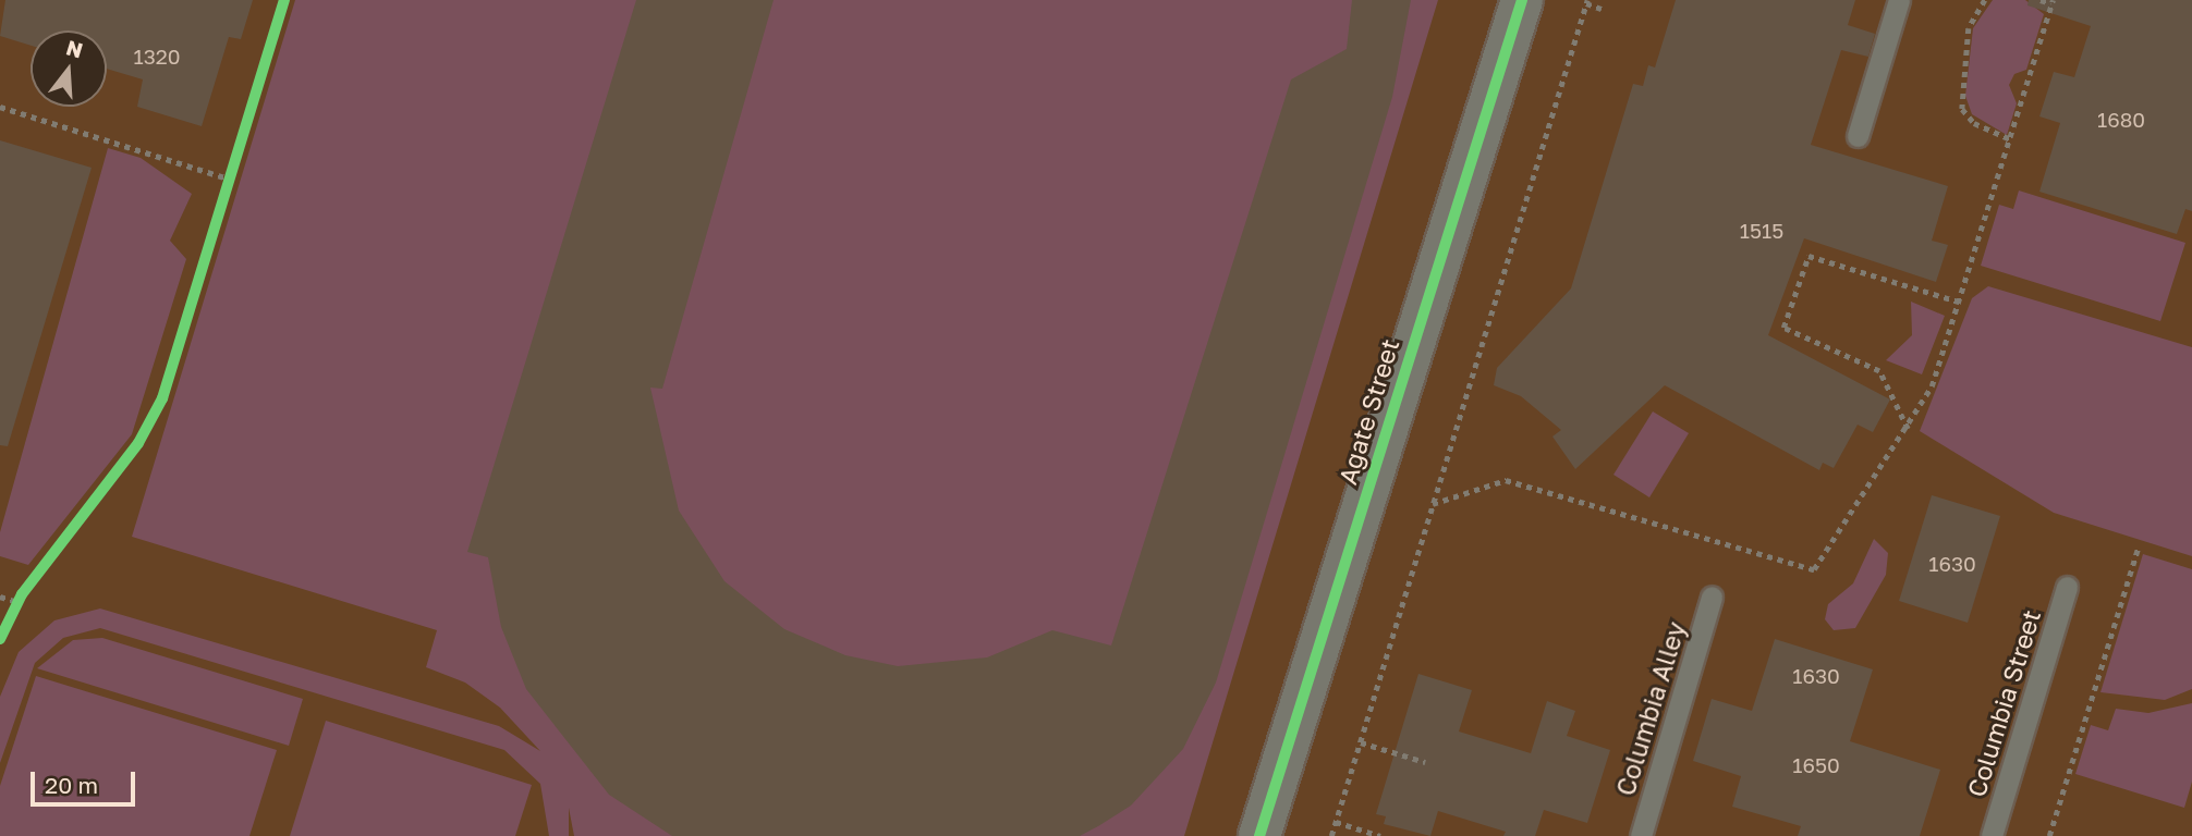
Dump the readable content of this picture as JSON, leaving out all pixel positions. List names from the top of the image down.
{
  "streets": {
    "street": ["Agate Street"],
    "lane": ["Columbia Street", "Columbia Alley"]
  },
  "house_numbers": [
    "1320",
    "1680",
    "1515",
    "1630",
    "1630",
    "1650"
  ],
  "scale_bar": "20 m",
  "north": "top"
}
